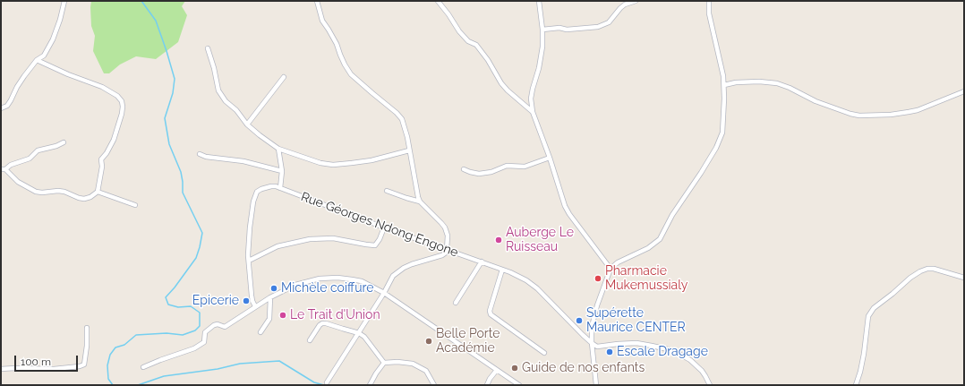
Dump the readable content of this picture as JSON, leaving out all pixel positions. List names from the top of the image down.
{
  "streets": {
    "street": ["Rue Géorges Ndong Engone"]
  },
  "places": [
    "Auberge Le Ruisseau",
    "Pharmacie Mukemussialy",
    "Michèle coiffure",
    "Epicerie",
    "Le Trait d'Union",
    "Supérette Maurice CENTER",
    "Belle Porte Académie",
    "Escale Dragage",
    "Guide de nos enfants"
  ],
  "scale_bar": "100 m"
}
